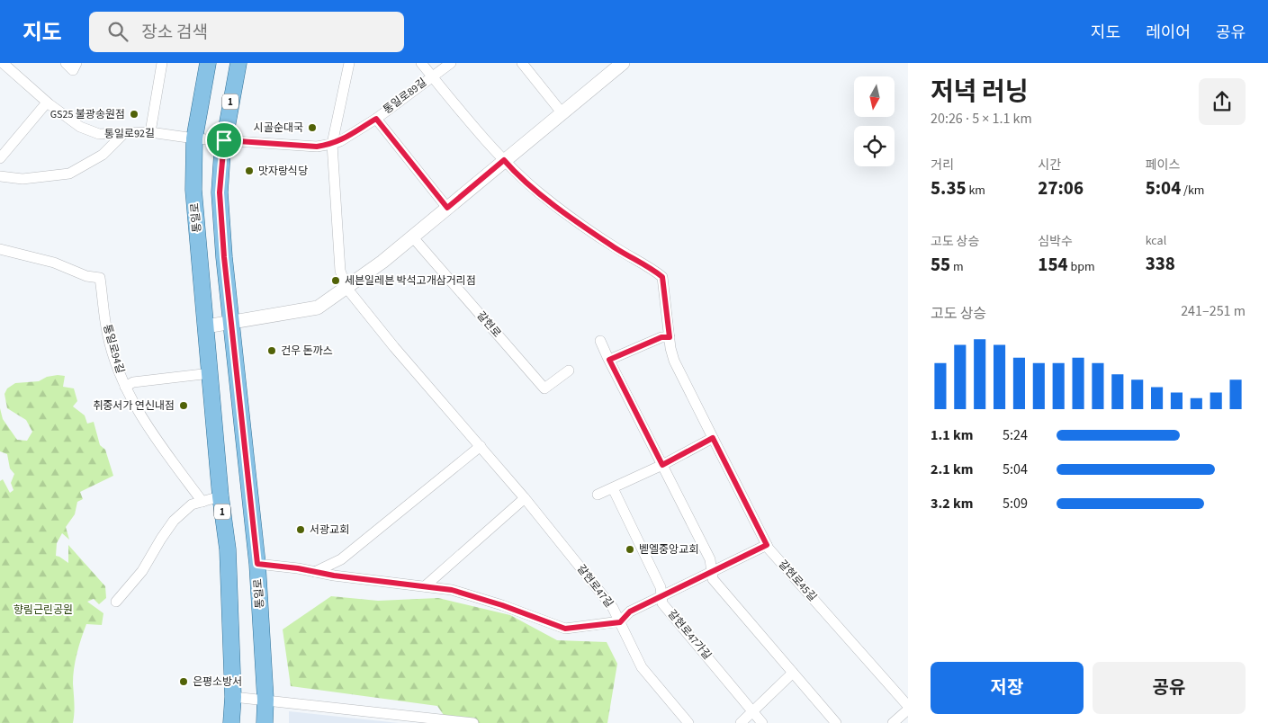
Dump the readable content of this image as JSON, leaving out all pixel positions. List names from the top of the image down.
{
  "streets": {
    "main road": ["1", "통일로"],
    "street": [
      "통일로89길",
      "통일로92길",
      "갈현로",
      "통일로94길",
      "갈현로45길",
      "갈현로47길",
      "갈현로47가길"
    ]
  },
  "crossings": [
    ["통일로89길", "통일로92길"],
    ["통일로89길", "통일로"],
    ["통일로92길", "통일로"]
  ],
  "parks": ["향림근린공원"],
  "places": [
    "GS25 불광송원점",
    "시골순대국",
    "맛자랑식당",
    "세븐일레븐 박석고개삼거리점",
    "건우 돈까스",
    "취중서가 연신내점",
    "서광교회",
    "벧엘중앙교회",
    "은평소방서"
  ],
  "north": "bottom",
  "page": {
    "header": "지도",
    "search": "장소 검색",
    "nav": ["지도", "레이어", "공유"],
    "heading": ["저녁 러닝", "20:26 · 5 × 1.1 km"],
    "stats": [
      ["거리", "5.35 km"],
      ["시간", "27:06"],
      ["페이스", "5:04 /km"],
      ["고도 상승", "55 m"],
      ["심박수", "154 bpm"],
      ["kcal", "338"]
    ],
    "chart": ["고도 상승", "241–251 m"],
    "list": [
      {
        "name": "1.1 km",
        "note": "5:24"
      },
      {
        "name": "2.1 km",
        "note": "5:04"
      },
      {
        "name": "3.2 km",
        "note": "5:09"
      }
    ],
    "buttons": ["저장", "공유"]
  }
}
